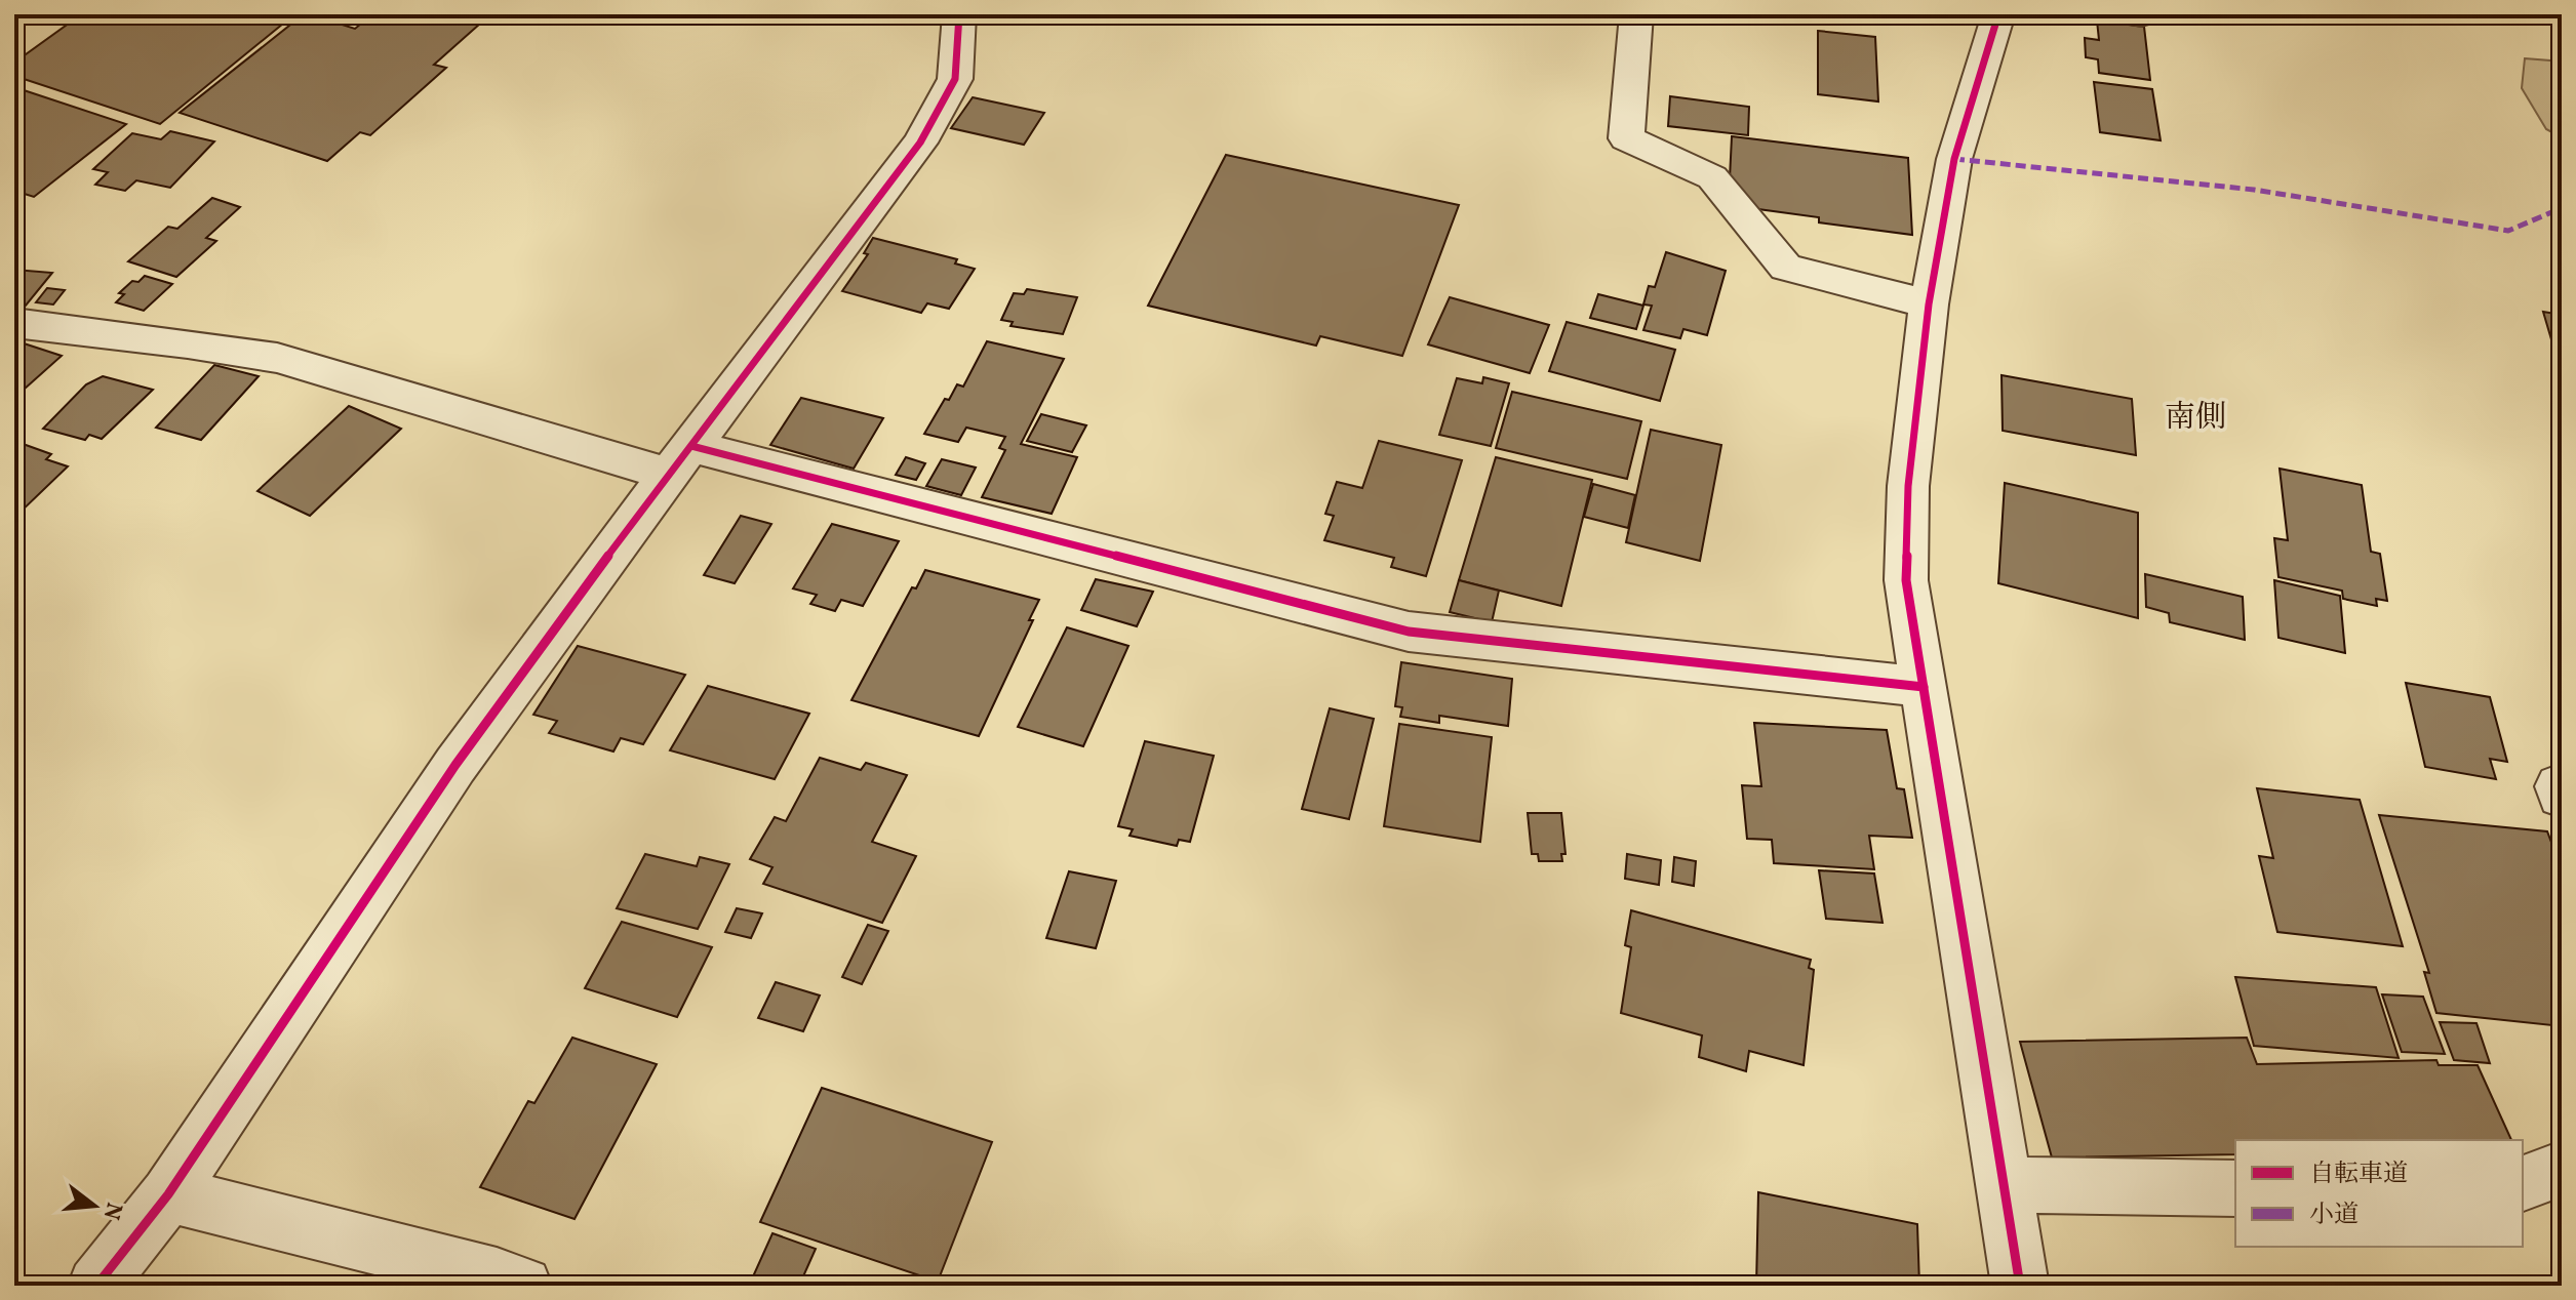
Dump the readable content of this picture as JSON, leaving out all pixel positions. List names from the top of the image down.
{
  "districts": ["南側"],
  "legend": ["自転車道", "小道"],
  "north": "right"
}
